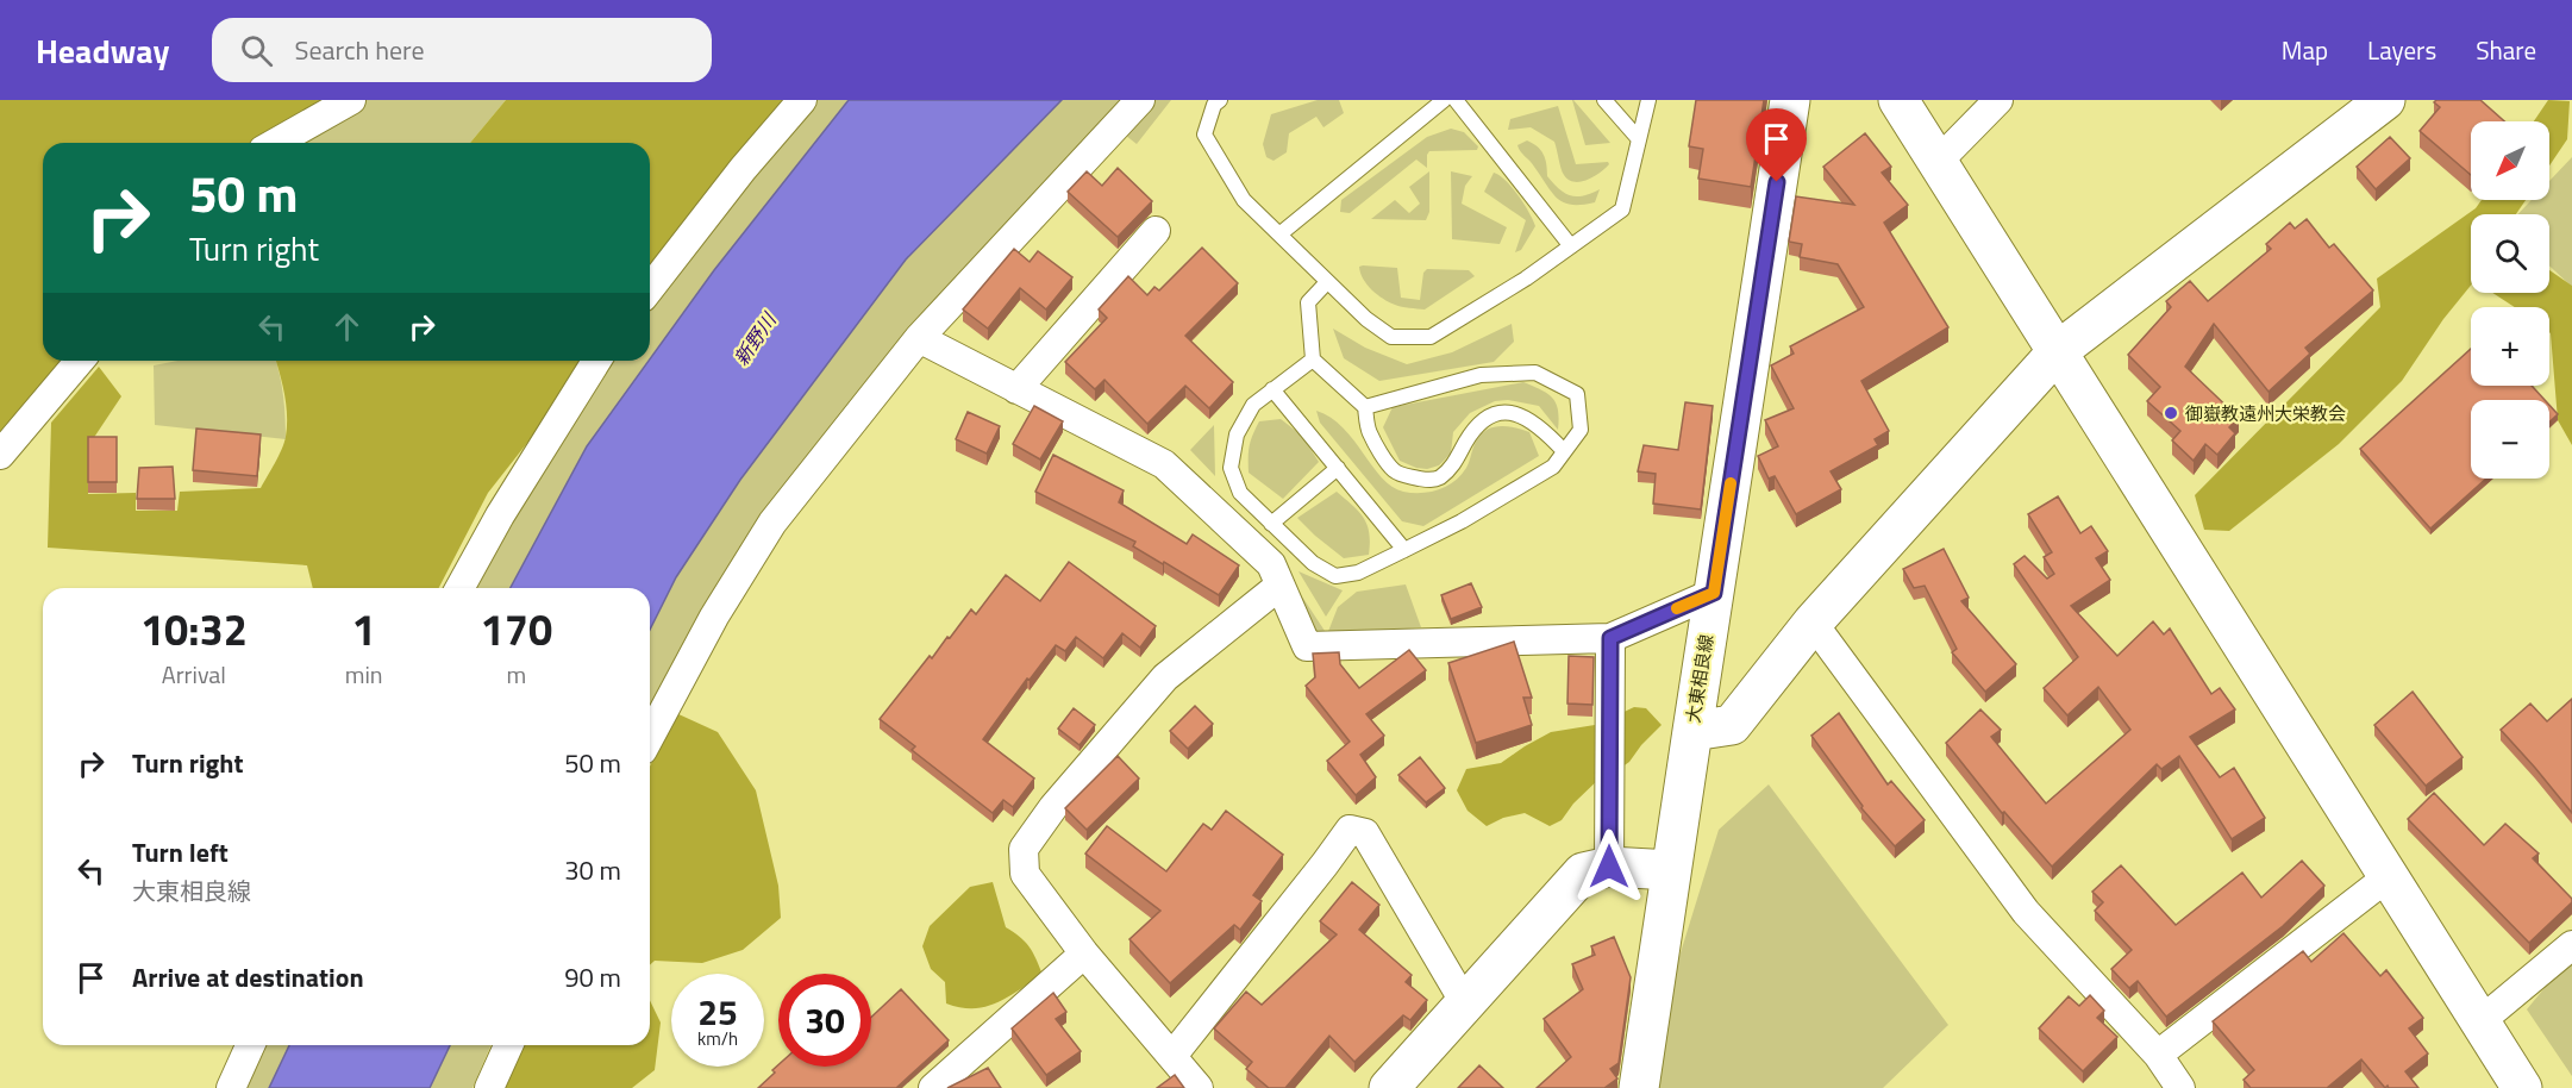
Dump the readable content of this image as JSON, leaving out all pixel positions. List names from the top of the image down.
{
  "streets": {
    "street": ["大東相良線"]
  },
  "water": ["新野川"],
  "places": ["御嶽教遠州大栄教会"],
  "north": "bottom left",
  "page": {
    "header": "Headway",
    "search": "Search here",
    "nav": ["Map", "Layers", "Share"],
    "map_buttons": ["+", "−"],
    "turn": ["50 m", "Turn right"],
    "eta": [
      "10:32",
      "Arrival",
      "1",
      "min",
      "170",
      "m"
    ],
    "list": [
      {
        "name": "Turn right",
        "value": "50 m"
      },
      {
        "name": "Turn left",
        "note": "大東相良線",
        "value": "30 m"
      },
      {
        "name": "Arrive at destination",
        "value": "90 m"
      }
    ],
    "speed": "25 km/h",
    "limit": "30"
  }
}
